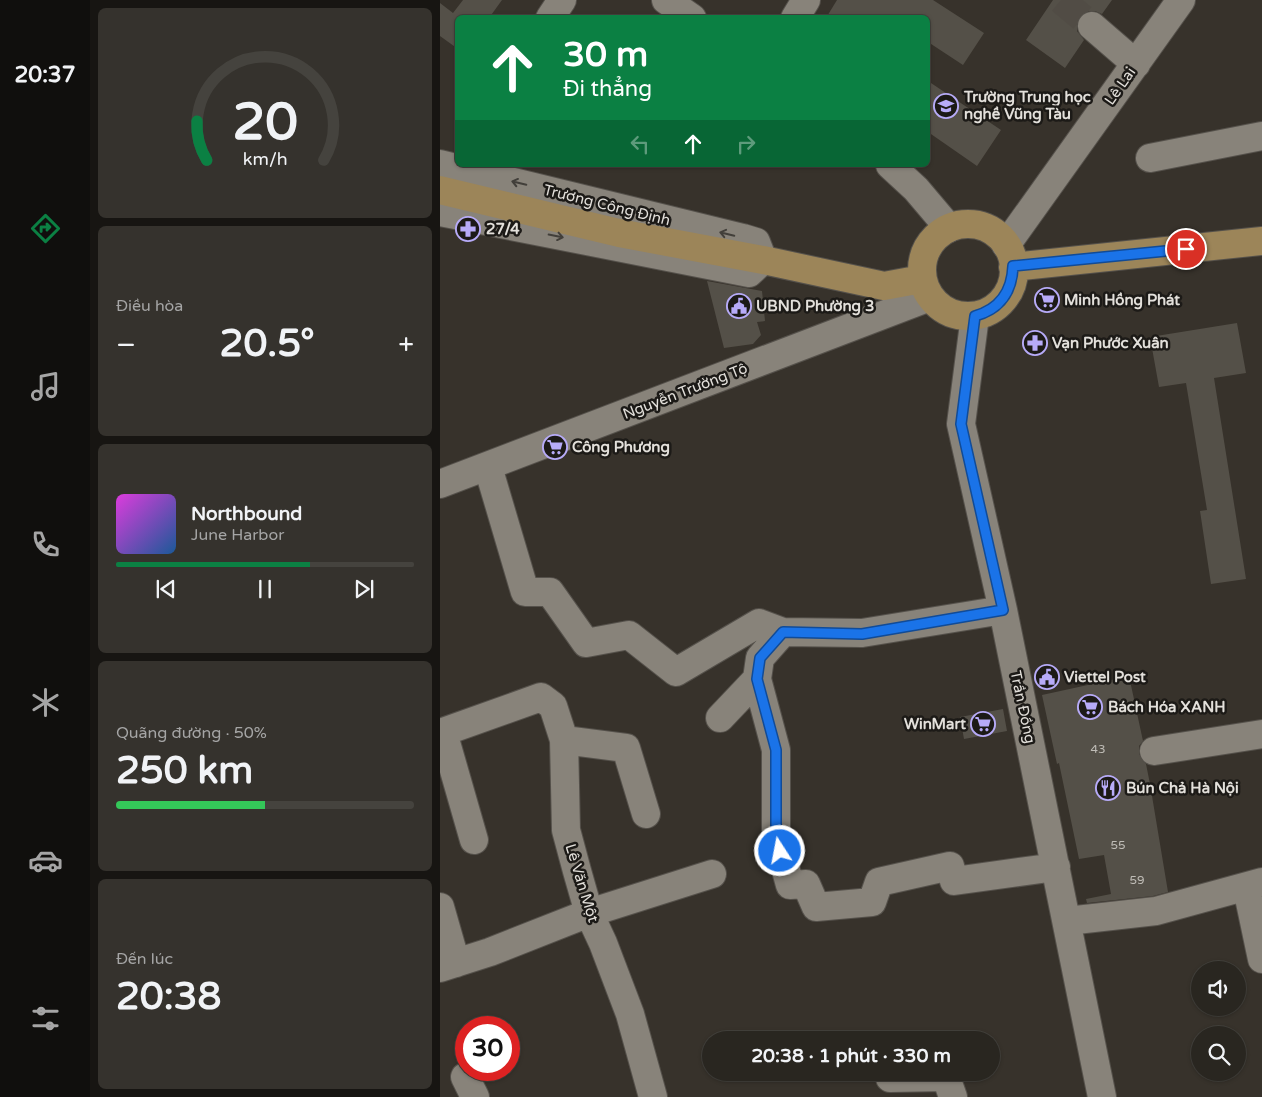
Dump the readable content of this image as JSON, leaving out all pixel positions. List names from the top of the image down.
{
  "streets": {
    "main road": ["Trương Công Định"],
    "street": [
      "Lê Lai",
      "Nguyễn Trường Tộ",
      "Trần Đồng",
      "Lê Văn Một"
    ]
  },
  "crossings": [
    ["Lê Lai", "Trương Công Định"],
    ["Lê Lai", "Nguyễn Trường Tộ"],
    ["Lê Lai", "Trần Đồng"],
    ["Trương Công Định", "Nguyễn Trường Tộ"],
    ["Trương Công Định", "Trần Đồng"],
    ["Nguyễn Trường Tộ", "Trần Đồng"]
  ],
  "places": {
    "school or university": ["Trường Trung học nghề Vũng Tàu"],
    "pharmacy": ["27/4", "Vạn Phước Xuân"],
    "supermarket": [
      "Minh Hồng Phát",
      "Công Phương",
      "Bách Hóa XANH",
      "WinMart"
    ],
    "public building": ["UBND Phường 3", "Viettel Post"],
    "restaurant": ["Bún Chả Hà Nội"]
  },
  "house_numbers": ["43", "55", "59"],
  "page": {
    "tabs": "20:37",
    "turn": ["30 m", "Đi thẳng"],
    "tile": [
      "Điều hòa",
      ["Quãng đường · 50%", "250 km"],
      ["Đến lúc", "20:38"]
    ],
    "heat": ["−", "20.5°", "+"],
    "song": ["Northbound", "June Harbor"],
    "limit": "30",
    "trip": "20:38 · 1 phút · 330 m",
    "gauge": ["20", "km/h"]
  }
}
